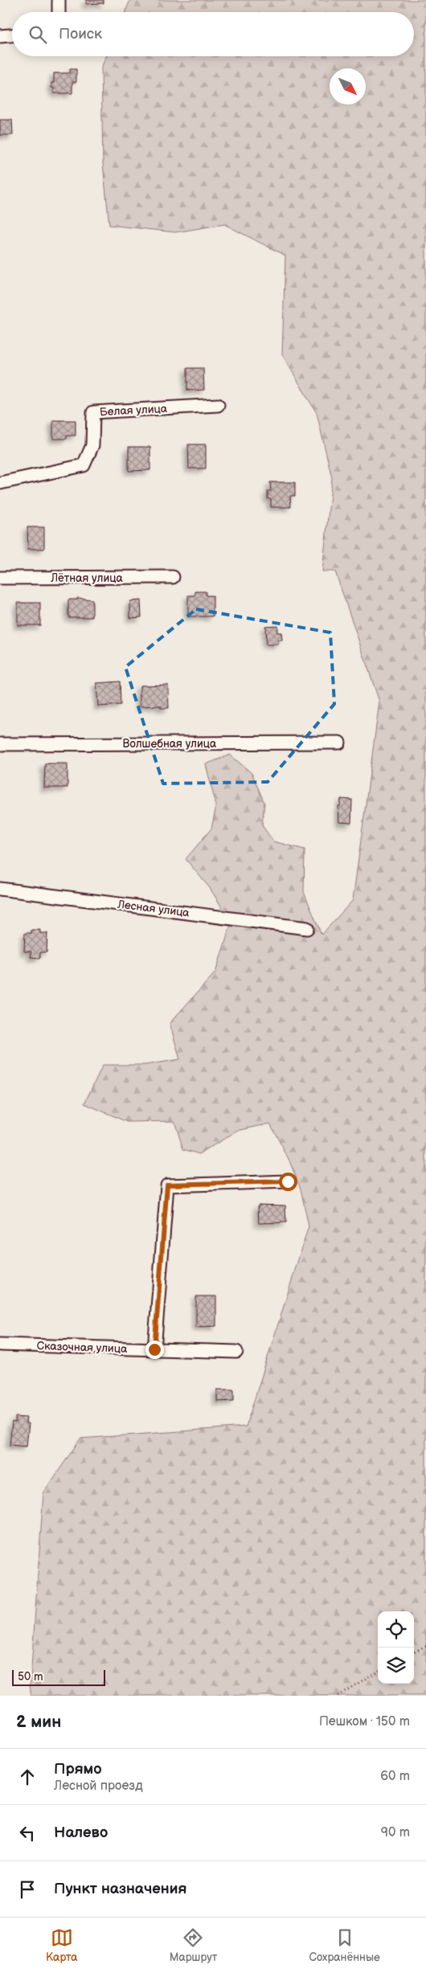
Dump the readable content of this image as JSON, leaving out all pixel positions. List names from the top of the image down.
{
  "streets": {
    "street": [
      "Белая улица",
      "Лётная улица",
      "Волшебная улица",
      "Лесная улица",
      "Сказочная улица"
    ]
  },
  "scale_bar": "50 m",
  "north": "bottom right",
  "page": {
    "search": "Поиск",
    "scale": "50 m",
    "heading": ["2 мин", "Пешком · 150 m"],
    "list": [
      ["Прямо", "Лесной проезд", "60 m"],
      ["Налево", "90 m"],
      "Пункт назначения"
    ],
    "nav": ["Карта", "Маршрут", "Сохранённые"]
  }
}
